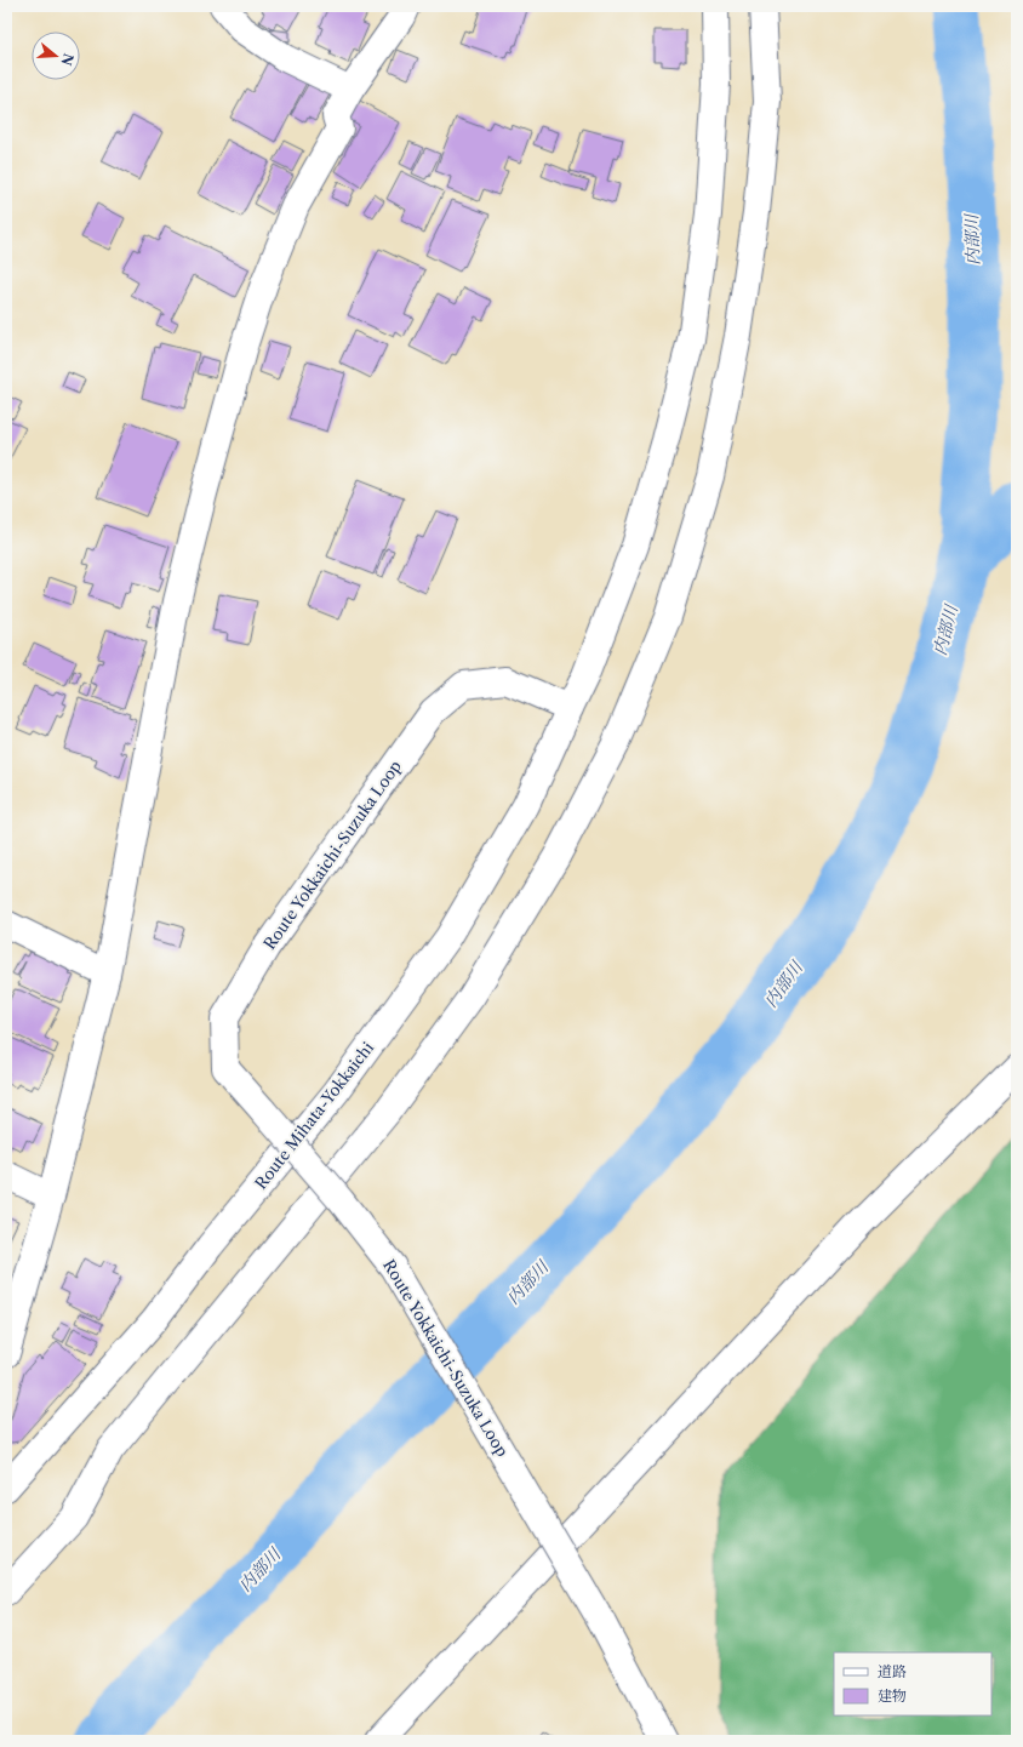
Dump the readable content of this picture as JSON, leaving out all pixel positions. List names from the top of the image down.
{
  "streets": {
    "street": ["Route Yokkaichi-Suzuka Loop", "Route Mihata-Yokkaichi"]
  },
  "crossings": [
    ["Route Yokkaichi-Suzuka Loop", "Route Mihata-Yokkaichi"]
  ],
  "water": ["内部川"],
  "legend": ["道路", "建物"],
  "north": "right"
}
